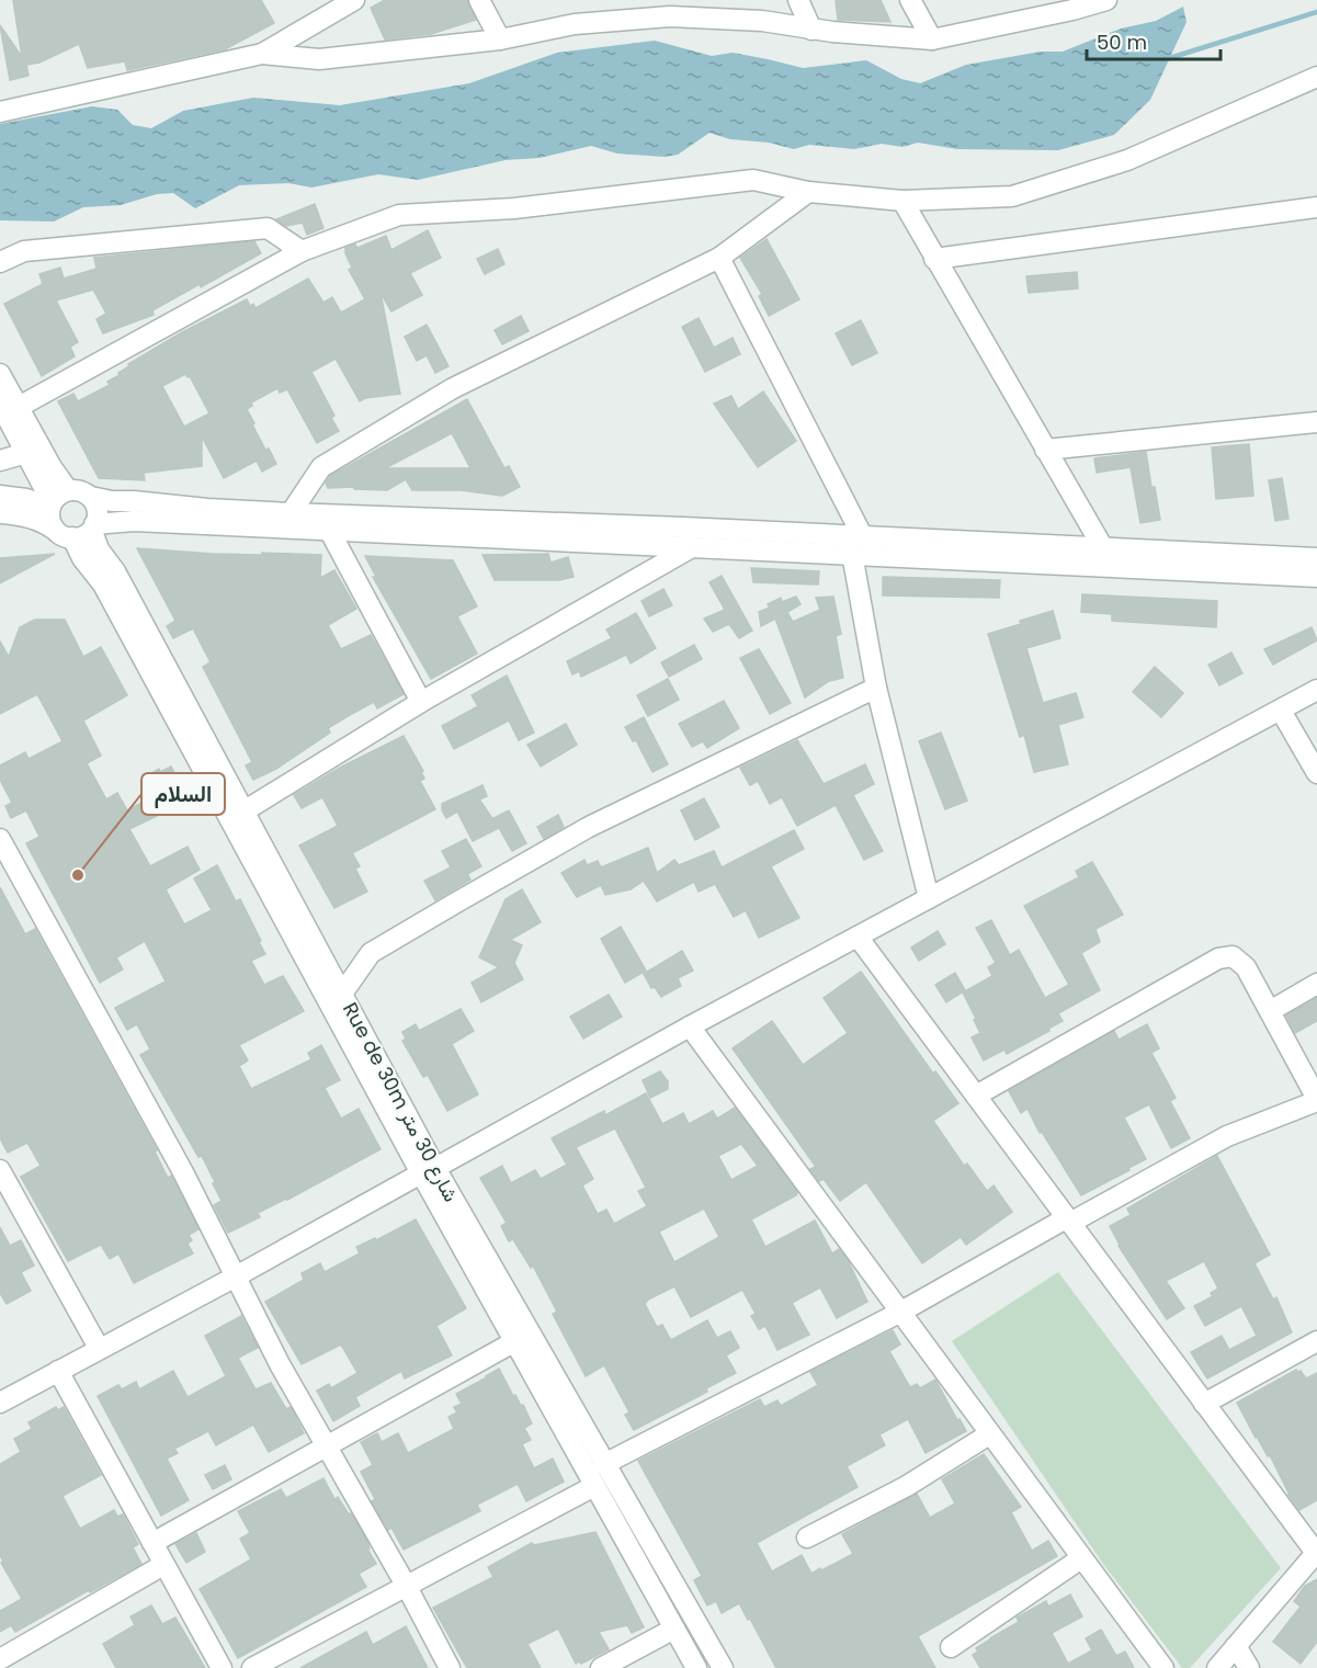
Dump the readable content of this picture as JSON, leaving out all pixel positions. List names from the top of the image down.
{
  "streets": {
    "street": ["Rue de 30m شارع 30 متر"]
  },
  "places": ["السلام"],
  "scale_bar": "50 m"
}
